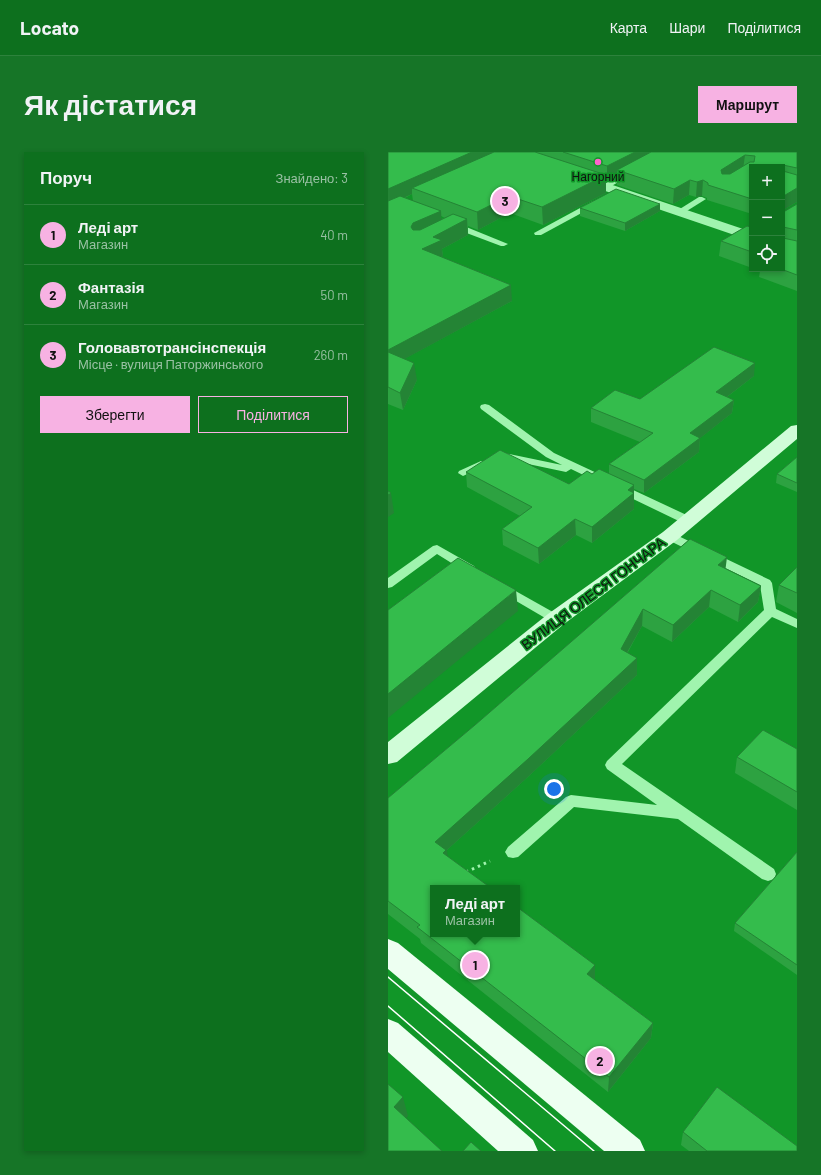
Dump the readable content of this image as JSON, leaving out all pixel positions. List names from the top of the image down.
{
  "streets": {
    "main road": ["ВУЛИЦЯ ОЛЕСЯ ГОНЧАРА"]
  },
  "places": ["Нагорний"],
  "page": {
    "header": "Locato",
    "nav": ["Карта", "Шари", "Поділитися"],
    "buttons": [
      "Маршрут",
      ["Зберегти", "Поділитися"]
    ],
    "title": "Як дістатися",
    "heading": ["Поруч", "Знайдено: 3"],
    "map_buttons": ["+", "−"],
    "pins": ["3", "1", "2"],
    "list": [
      {
        "mark": "1",
        "name": "Леді арт",
        "note": "Магазин",
        "value": "40 m"
      },
      {
        "mark": "2",
        "name": "Фантазія",
        "note": "Магазин",
        "value": "50 m"
      },
      {
        "mark": "3",
        "name": "Головавтотрансінспекція",
        "note": "Місце · вулиця Паторжинського",
        "value": "260 m"
      }
    ],
    "popup": ["Леді арт", "Магазин"]
  }
}
